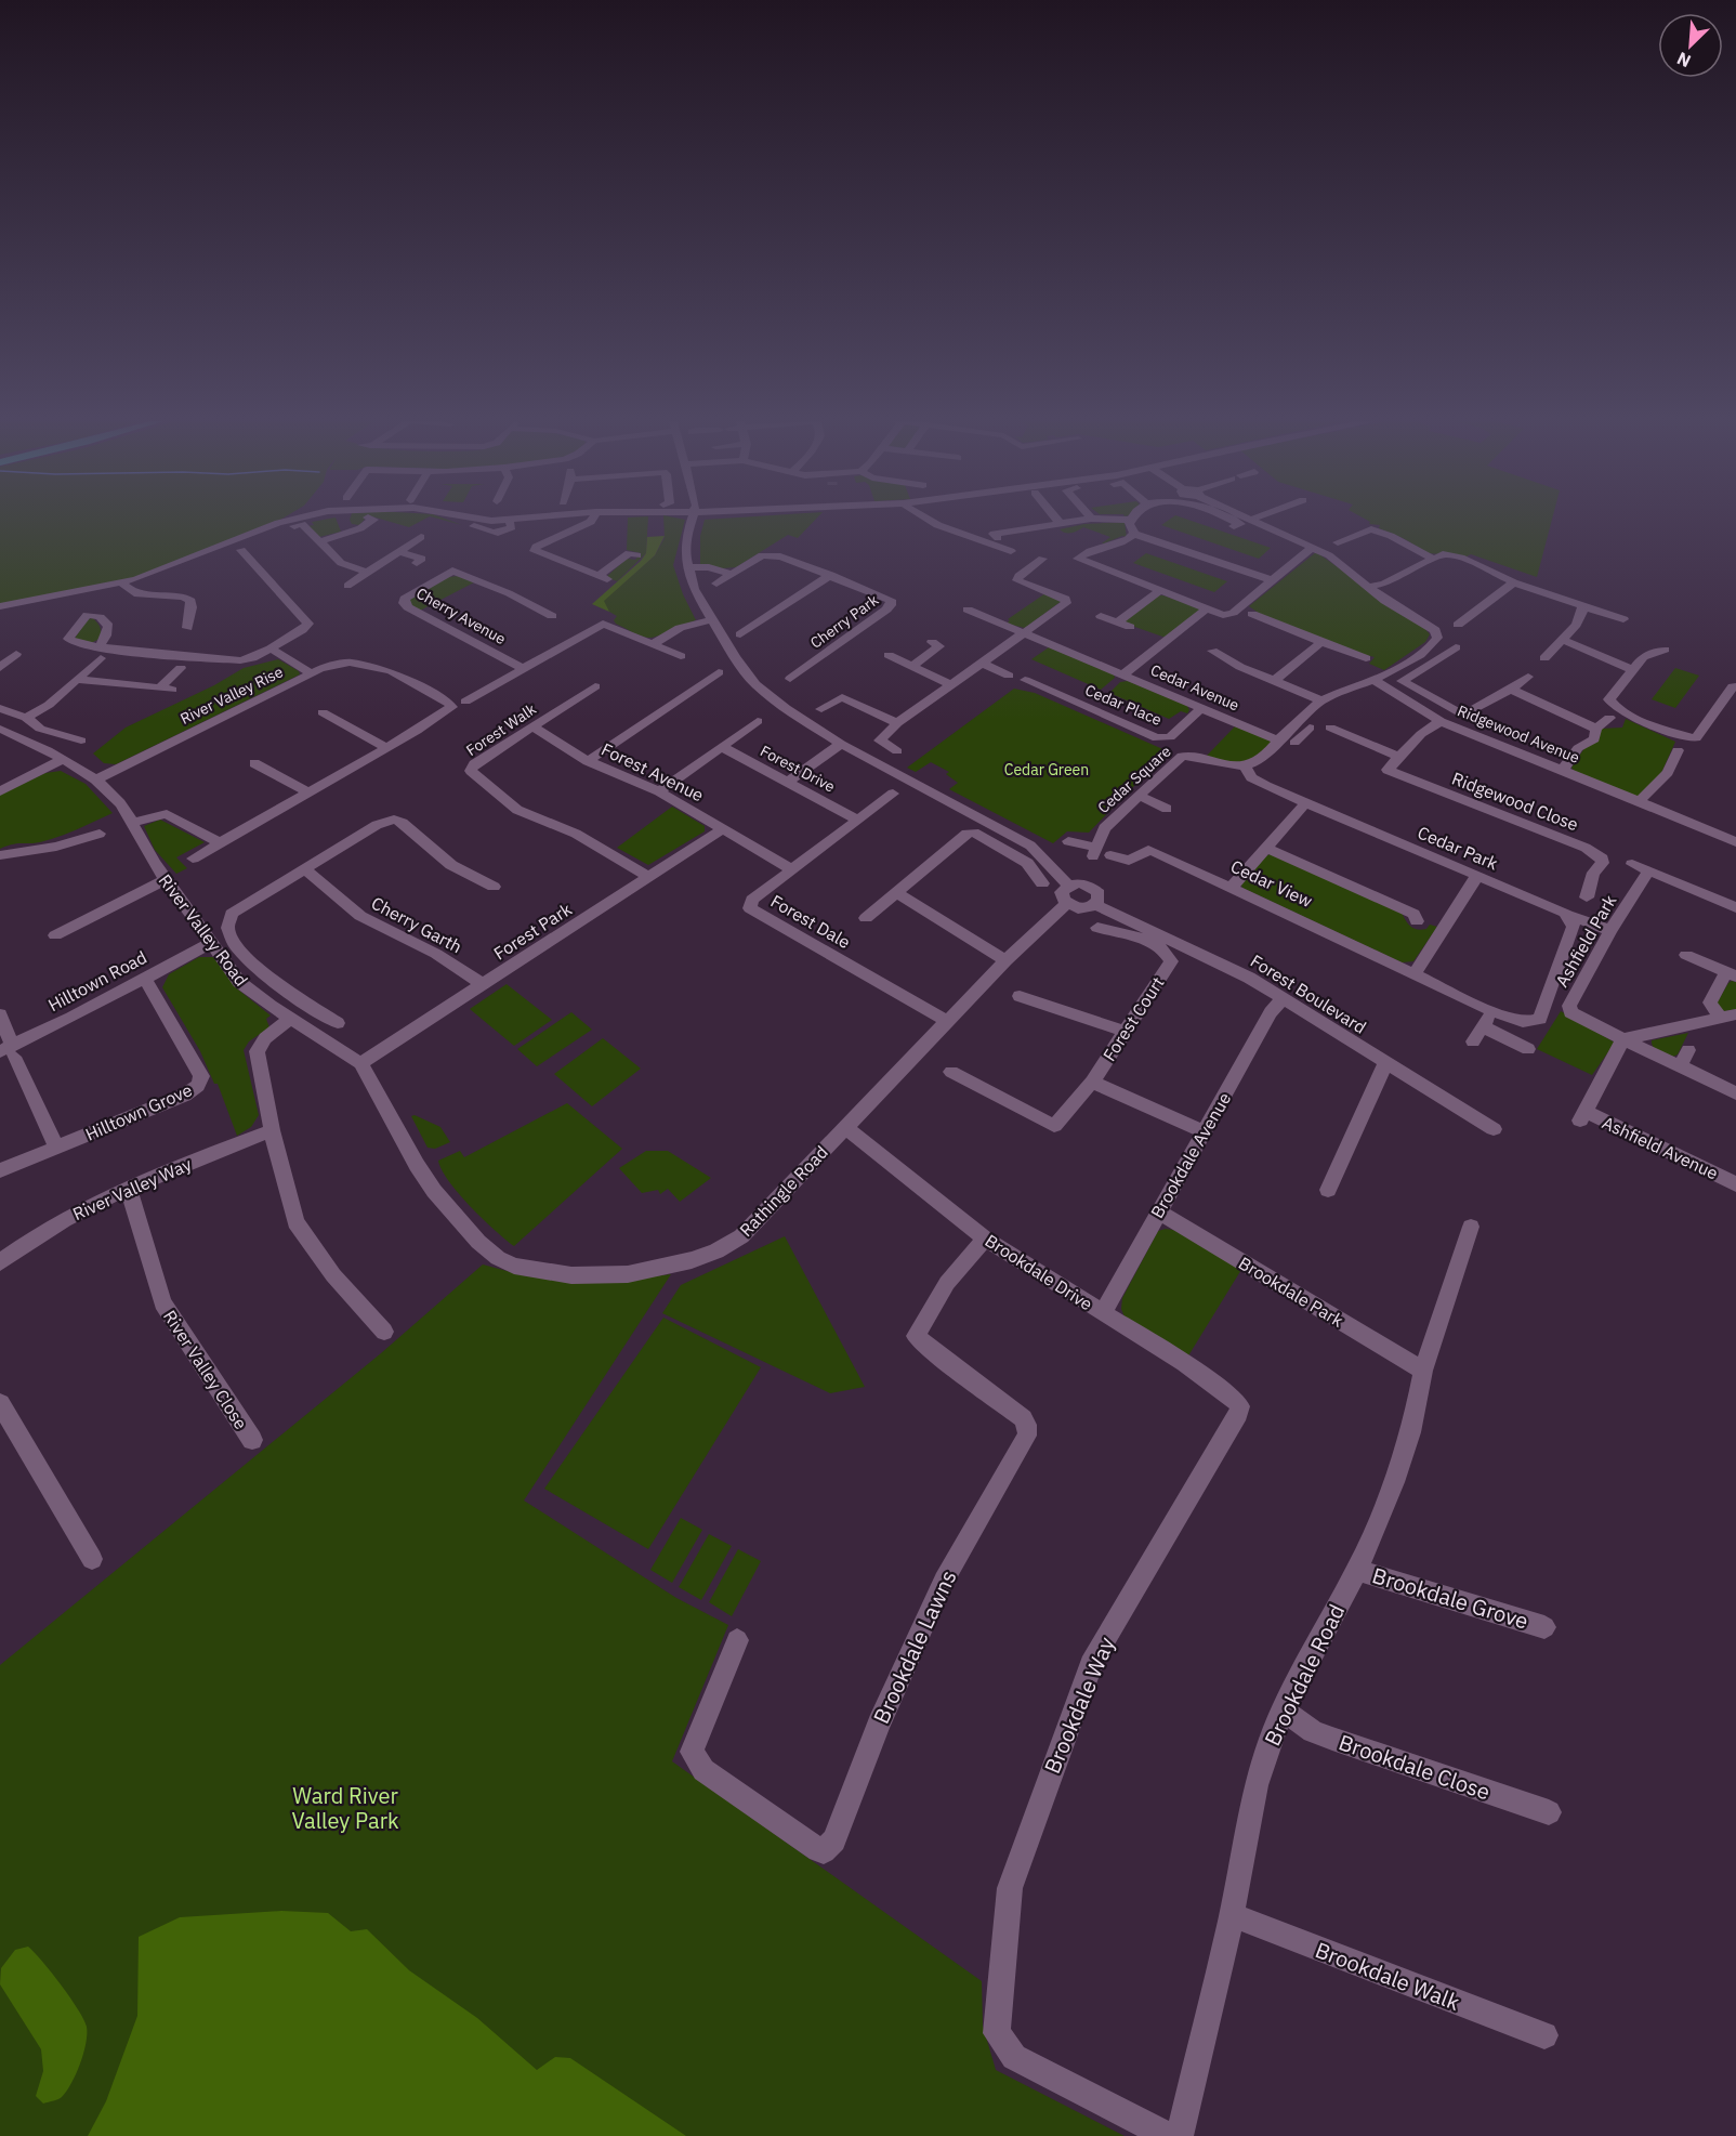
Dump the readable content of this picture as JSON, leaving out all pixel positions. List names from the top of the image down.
{
  "streets": {
    "street": [
      "Cherry Avenue",
      "Cherry Park",
      "Cedar Avenue",
      "River Valley Rise",
      "Cedar Place",
      "Forest Walk",
      "Ridgewood Avenue",
      "Forest Drive",
      "Forest Avenue",
      "Cedar Square",
      "Ridgewood Close",
      "Cedar Park",
      "Cedar View",
      "Forest Dale",
      "Cherry Garth",
      "River Valley Road",
      "Forest Park",
      "Ashfield Park",
      "Hilltown Road",
      "Forest Boulevard",
      "Forest Court",
      "Hilltown Grove",
      "Ashfield Avenue",
      "Brookdale Avenue",
      "River Valley Way",
      "Rathingle Road",
      "Brookdale Drive",
      "Brookdale Park",
      "River Valley Close",
      "Brookdale Grove",
      "Brookdale Lawns",
      "Brookdale Road",
      "Brookdale Way",
      "Brookdale Close",
      "Brookdale Walk"
    ]
  },
  "crossings": [
    ["Cedar Avenue", "Cedar Place"],
    ["River Valley Rise", "River Valley Road"],
    ["Forest Walk", "Forest Avenue"],
    ["Forest Walk", "Forest Park"],
    ["Forest Drive", "Forest Dale"],
    ["Forest Avenue", "Forest Dale"],
    ["Forest Avenue", "Forest Park"],
    ["Cedar Square", "Cedar Park"],
    ["Cedar Park", "Ashfield Park"],
    ["Forest Dale", "Rathingle Road"],
    ["Cherry Garth", "Forest Park"],
    ["River Valley Road", "Hilltown Road"],
    ["River Valley Road", "Rathingle Road"],
    ["Forest Park", "Rathingle Road"],
    ["Ashfield Park", "Ashfield Avenue"],
    ["Hilltown Road", "Hilltown Grove"],
    ["Forest Boulevard", "Brookdale Avenue"],
    ["Forest Boulevard", "Rathingle Road"],
    ["Forest Court", "Brookdale Avenue"],
    ["Brookdale Avenue", "Brookdale Drive"],
    ["Brookdale Avenue", "Brookdale Park"],
    ["River Valley Way", "River Valley Close"],
    ["Rathingle Road", "Brookdale Drive"],
    ["Brookdale Drive", "Brookdale Lawns"],
    ["Brookdale Drive", "Brookdale Way"],
    ["Brookdale Park", "Brookdale Road"],
    ["Brookdale Grove", "Brookdale Road"],
    ["Brookdale Road", "Brookdale Close"],
    ["Brookdale Road", "Brookdale Walk"]
  ],
  "parks": ["Cedar Green", "Ward River Valley Park"],
  "north": "bottom left"
}
